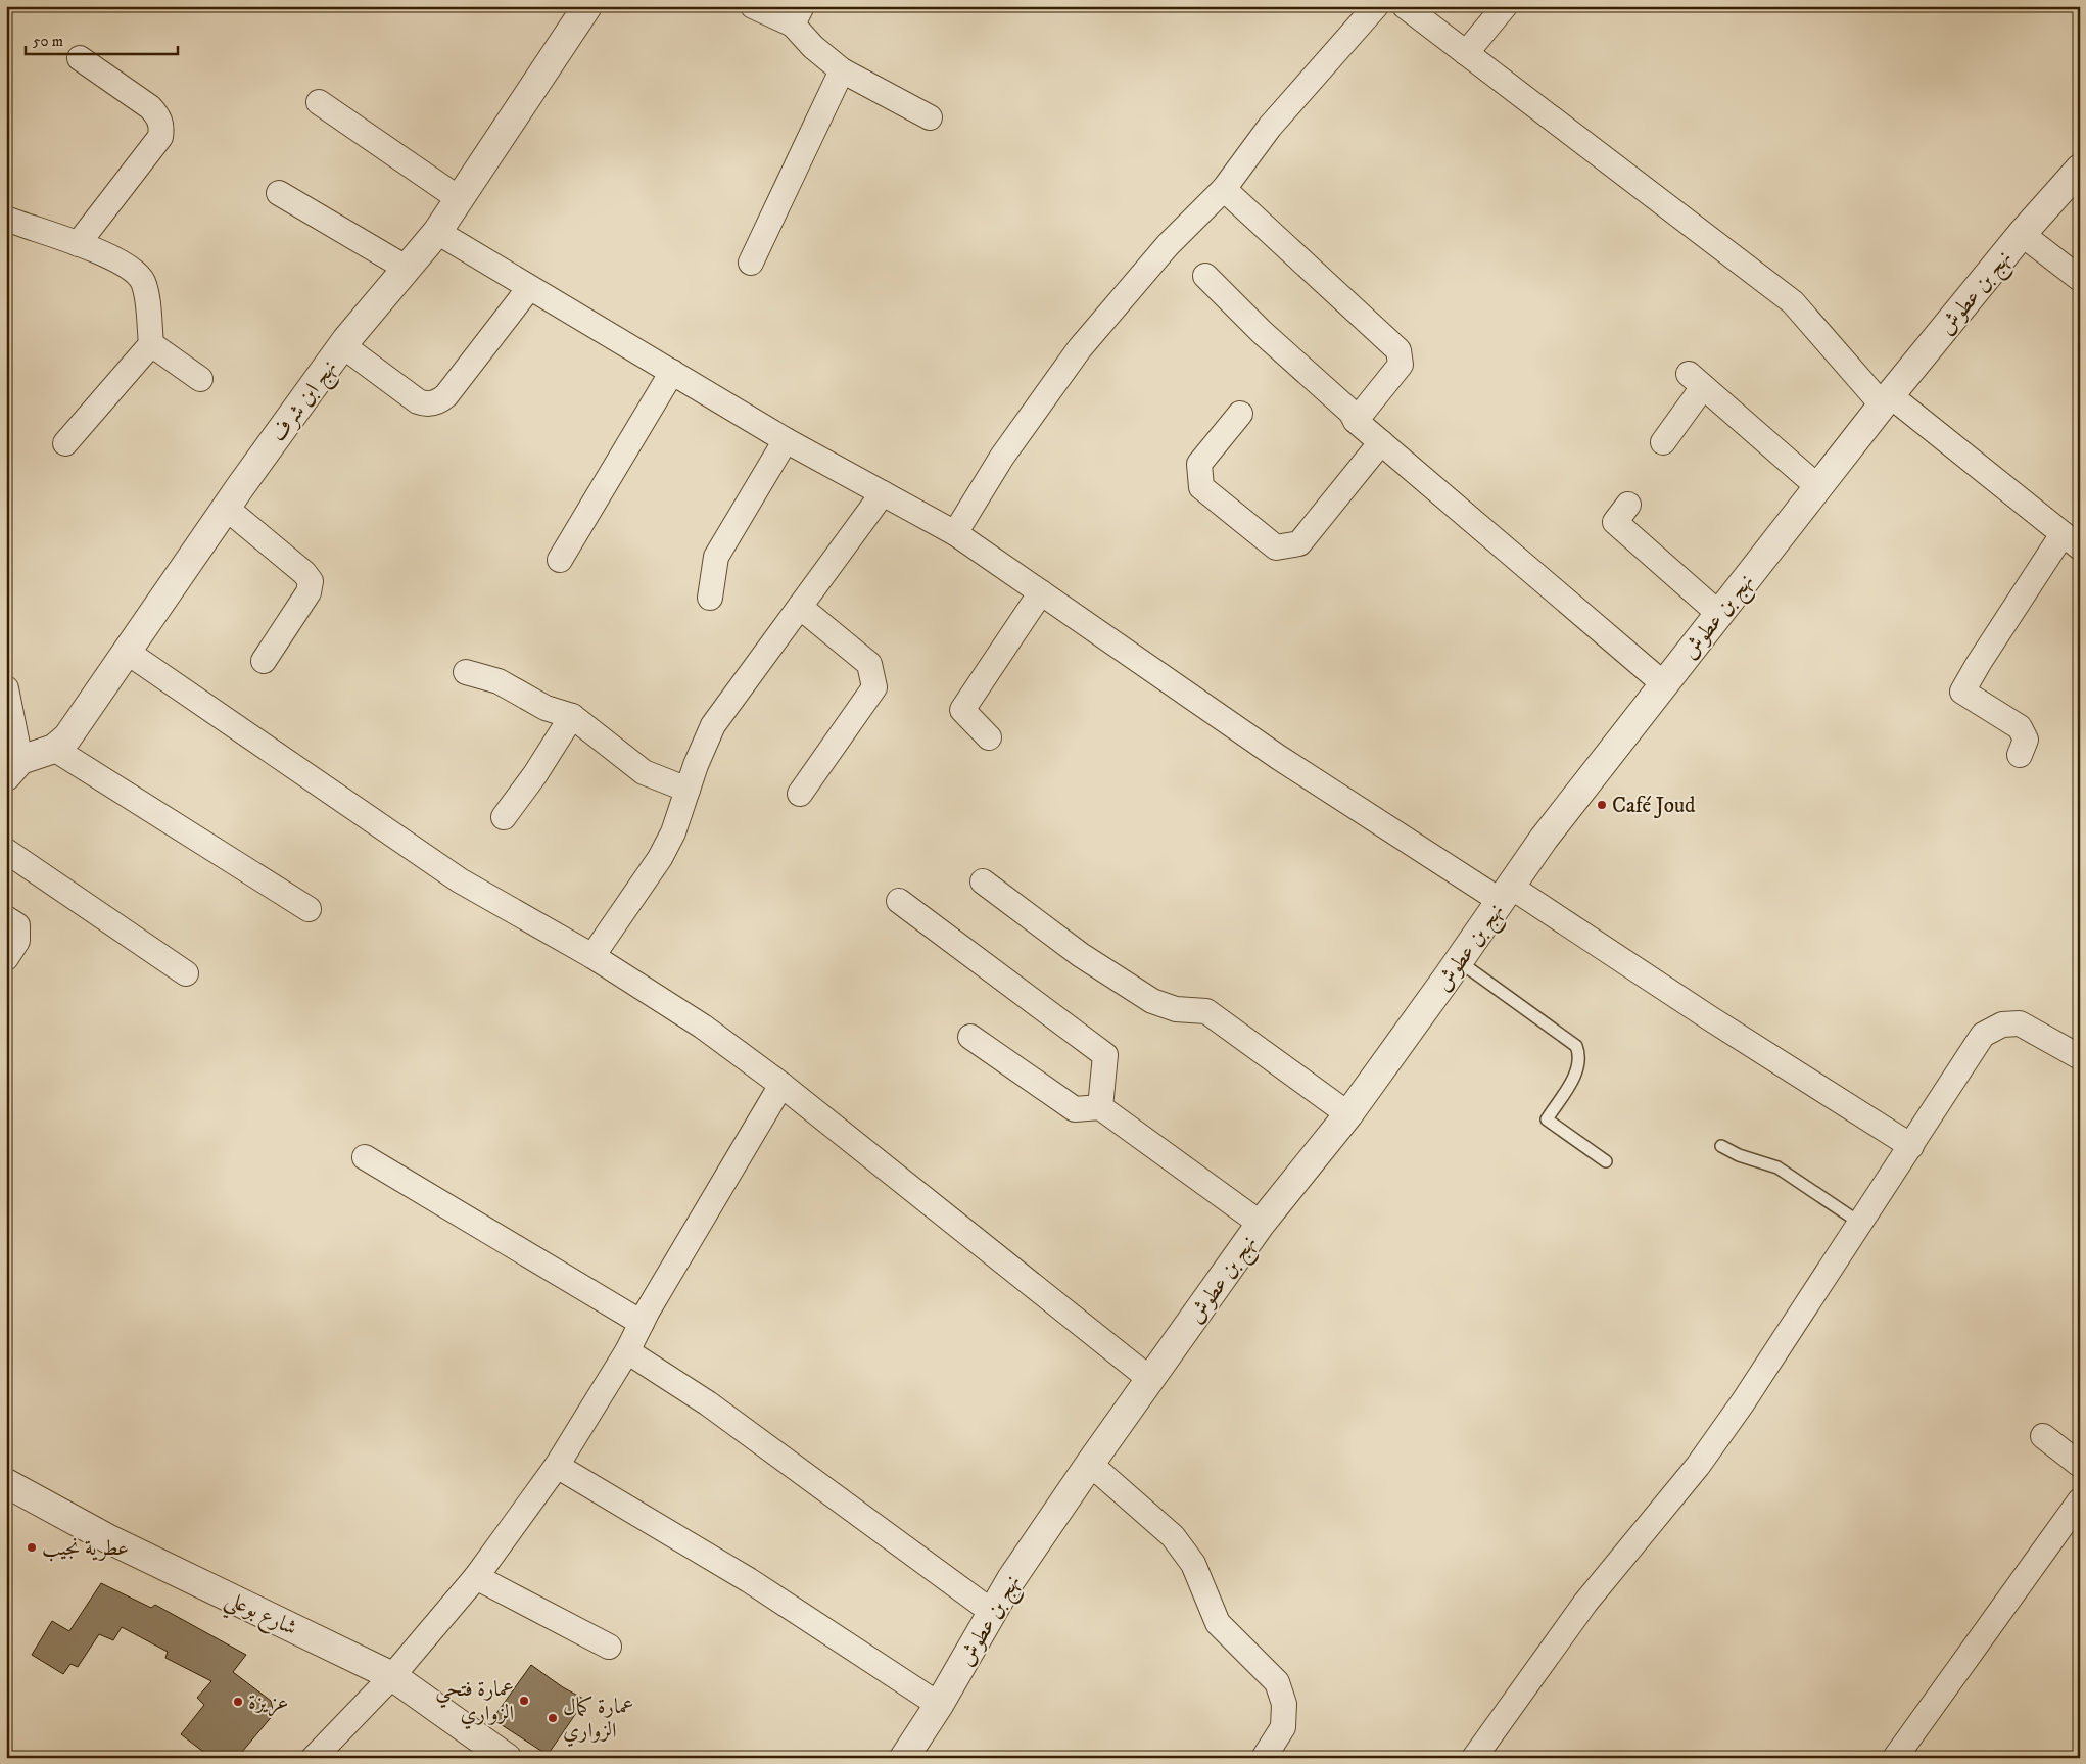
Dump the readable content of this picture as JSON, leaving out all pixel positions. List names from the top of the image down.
{
  "streets": {
    "street": ["نهج بن عطوش", "نهج ابن شرف", "شارع بوعلي"]
  },
  "places": [
    "Café Joud",
    "عطرية نجيب",
    "عمارة فتحي الزواري",
    "عزيزة",
    "عمارة كمال الزواري"
  ],
  "scale_bar": "50 m"
}
